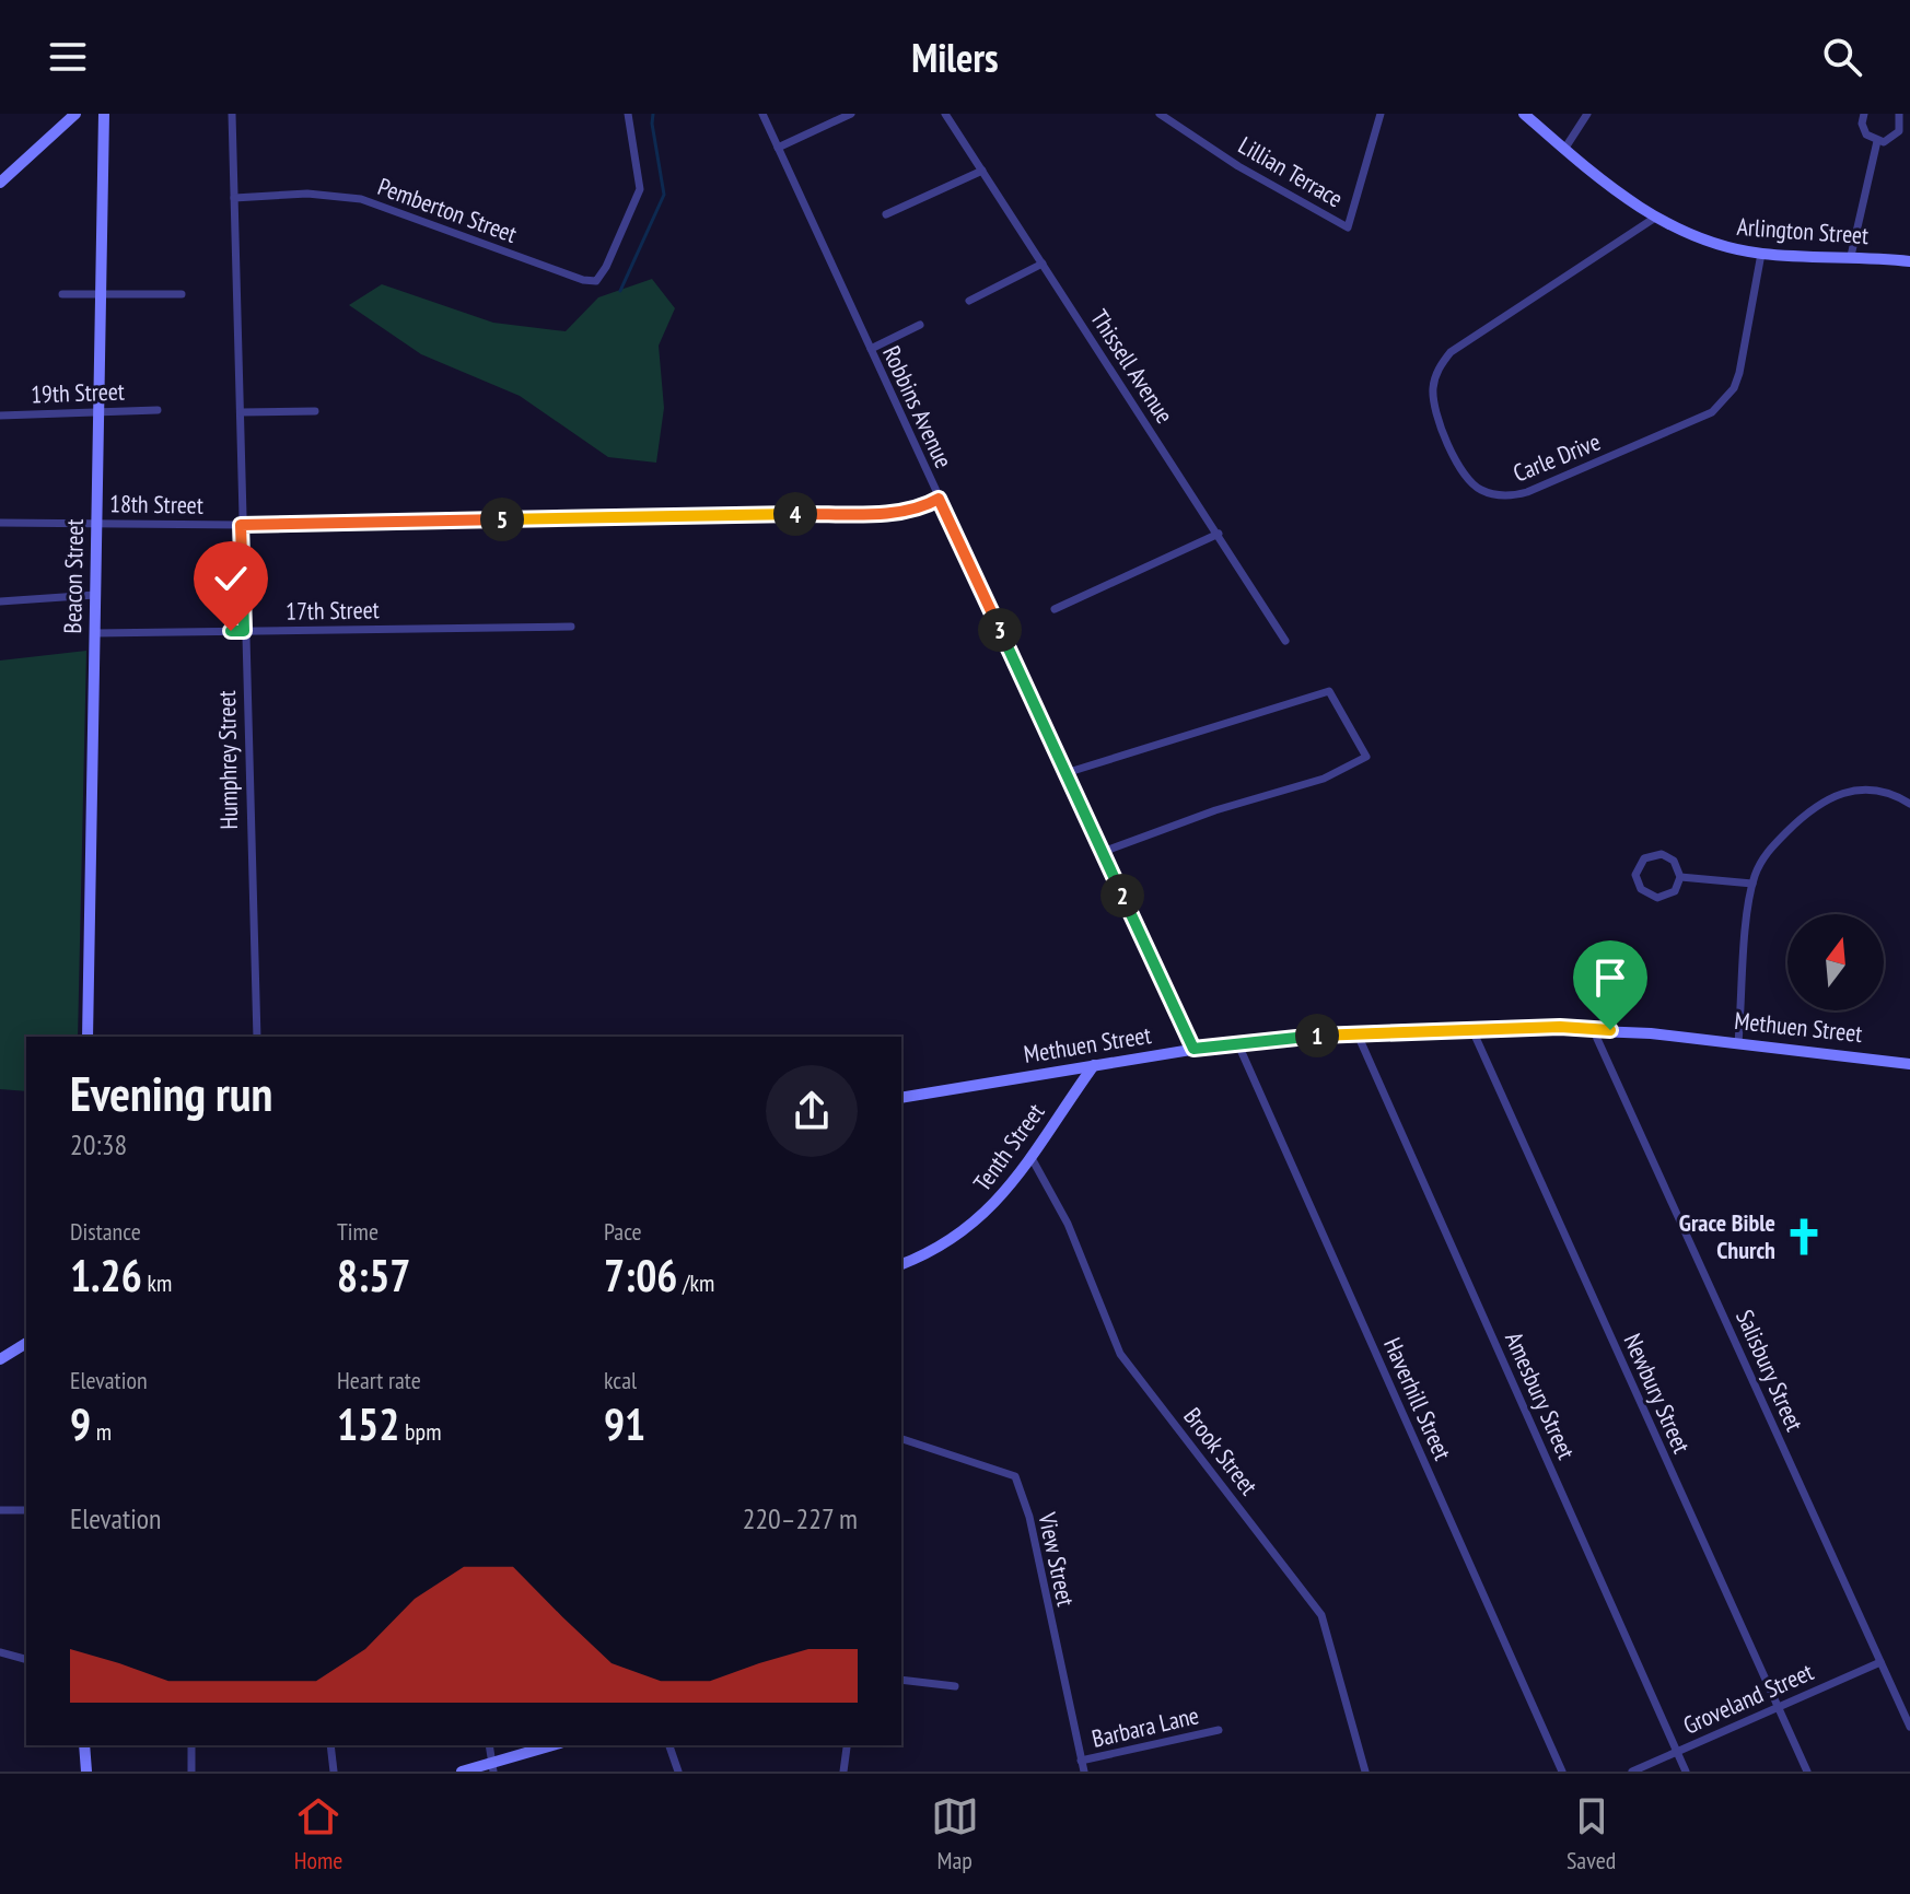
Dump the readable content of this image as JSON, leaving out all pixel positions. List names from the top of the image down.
{
  "streets": {
    "street": [
      "Lillian Terrace",
      "Pemberton Street",
      "Arlington Street",
      "Thissell Avenue",
      "19th Street",
      "Robbins Avenue",
      "Carle Drive",
      "18th Street",
      "Beacon Street",
      "17th Street",
      "Humphrey Street",
      "Methuen Street",
      "Tenth Street",
      "Salisbury Street",
      "Newbury Street",
      "Amesbury Street",
      "Haverhill Street",
      "Brook Street",
      "View Street",
      "Groveland Street",
      "Barbara Lane"
    ]
  },
  "crossings": [
    ["Pemberton Street", "Humphrey Street"],
    ["Arlington Street", "Carle Drive"],
    ["19th Street", "Beacon Street"],
    ["Robbins Avenue", "18th Street"],
    ["Robbins Avenue", "Methuen Street"],
    ["18th Street", "Beacon Street"],
    ["18th Street", "Humphrey Street"],
    ["Beacon Street", "17th Street"],
    ["17th Street", "Humphrey Street"],
    ["Methuen Street", "Tenth Street"],
    ["Methuen Street", "Salisbury Street"],
    ["Methuen Street", "Newbury Street"],
    ["Methuen Street", "Amesbury Street"],
    ["Methuen Street", "Haverhill Street"],
    ["Tenth Street", "Brook Street"],
    ["Salisbury Street", "Groveland Street"],
    ["Newbury Street", "Groveland Street"],
    ["Amesbury Street", "Groveland Street"],
    ["View Street", "Barbara Lane"]
  ],
  "places": {
    "church": ["Grace Bible Church"]
  },
  "north": "top",
  "page": {
    "header": "Milers",
    "pins": [
      "4",
      "5",
      "3",
      "2",
      "1"
    ],
    "heading": ["Evening run", "20:38"],
    "stats": [
      ["Distance", "1.26 km"],
      ["Time", "8:57"],
      ["Pace", "7:06 /km"],
      ["Elevation", "9 m"],
      ["Heart rate", "152 bpm"],
      ["kcal", "91"]
    ],
    "chart": ["Elevation", "220–227 m"],
    "tabs": ["Home", "Map", "Saved"]
  }
}
